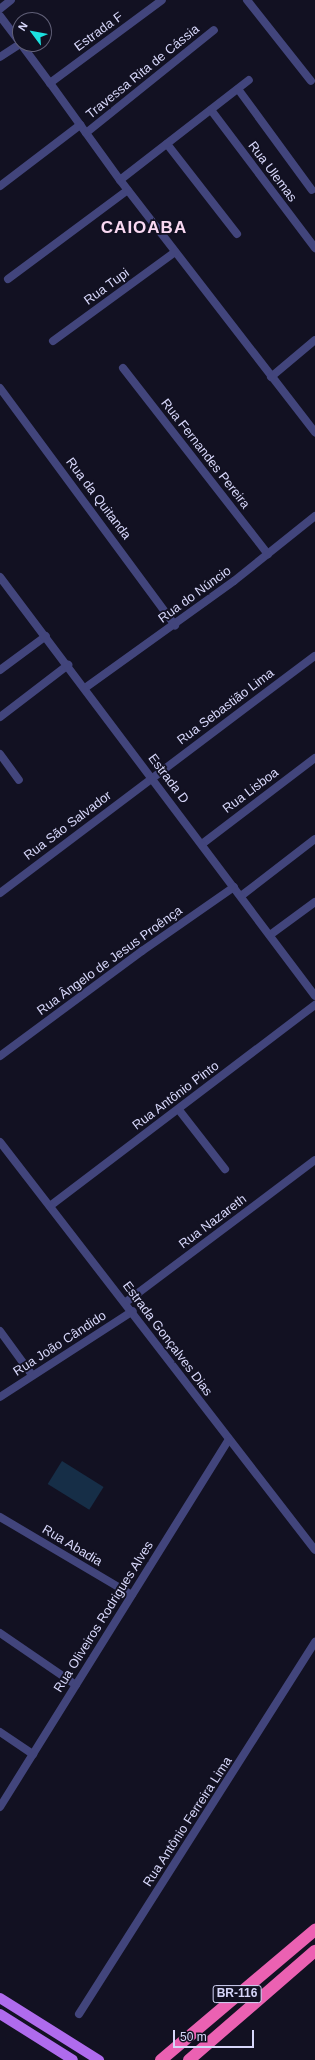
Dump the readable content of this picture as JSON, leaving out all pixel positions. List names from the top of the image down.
{
  "streets": {
    "highway": ["BR-116"],
    "street": [
      "Estrada F",
      "Travessa Rita de Cássia",
      "Rua Ulemas",
      "Rua Tupi",
      "Rua Fernandes Pereira",
      "Rua da Quitanda",
      "Rua do Núncio",
      "Rua Sebastião Lima",
      "Estrada D",
      "Rua Lisboa",
      "Rua São Salvador",
      "Rua Ângelo de Jesus Proênça",
      "Rua Antônio Pinto",
      "Rua Nazareth",
      "Estrada Gonçalves Dias",
      "Rua João Cândido",
      "Rua Abadia",
      "Rua Oliveiros Rodrigues Alves",
      "Rua Antônio Ferreira Lima"
    ]
  },
  "crossings": [
    ["Rua Fernandes Pereira", "Rua do Núncio"],
    ["Rua da Quitanda", "Rua do Núncio"],
    ["Rua do Núncio", "Estrada D"],
    ["Rua Sebastião Lima", "Estrada D"],
    ["Rua Sebastião Lima", "Rua São Salvador"],
    ["Estrada D", "Rua Lisboa"],
    ["Estrada D", "Rua São Salvador"],
    ["Estrada D", "Rua Ângelo de Jesus Proênça"],
    ["Rua Antônio Pinto", "Estrada Gonçalves Dias"],
    ["Rua Nazareth", "Estrada Gonçalves Dias"],
    ["Estrada Gonçalves Dias", "Rua João Cândido"],
    ["Estrada Gonçalves Dias", "Rua Oliveiros Rodrigues Alves"],
    ["Rua Abadia", "Rua Oliveiros Rodrigues Alves"]
  ],
  "districts": ["CAIOABA"],
  "scale_bar": "50 m",
  "north": "top left"
}
